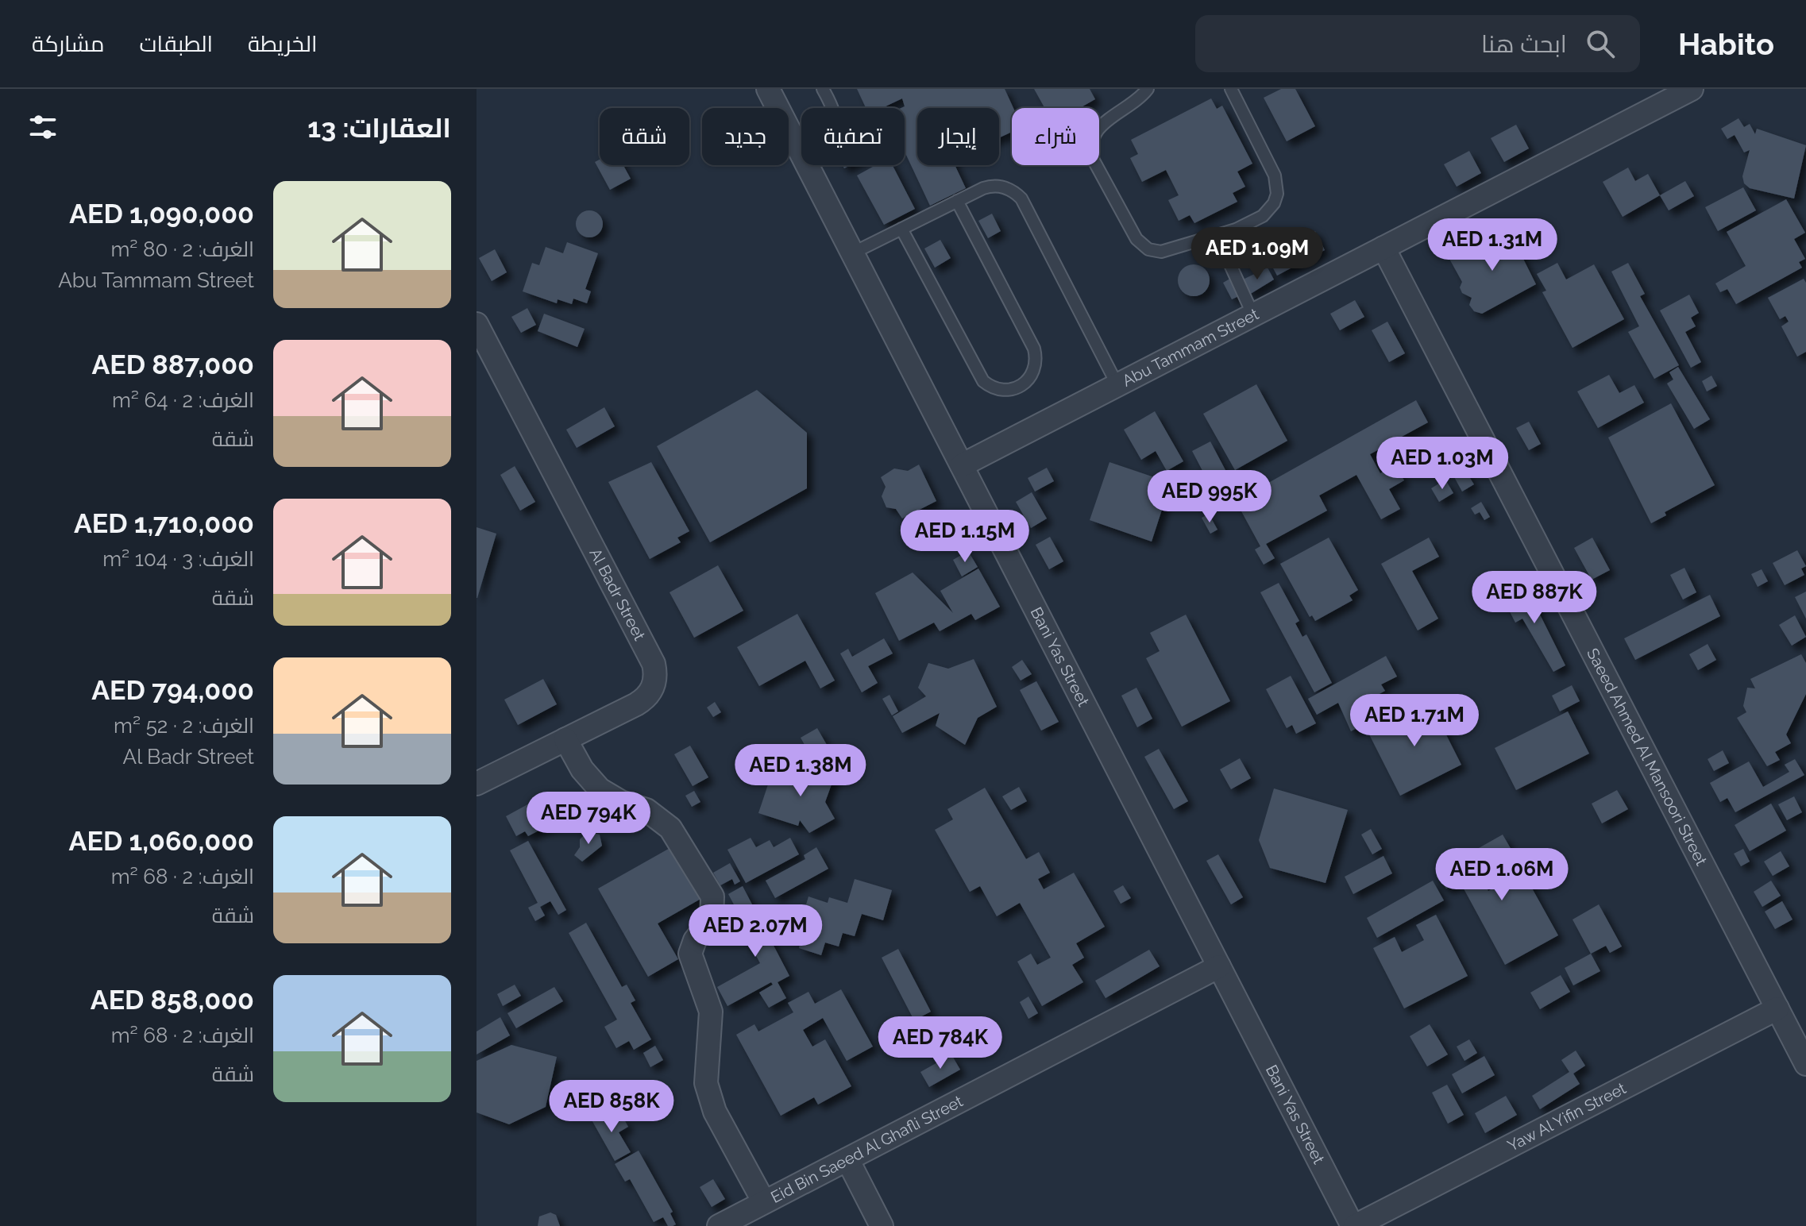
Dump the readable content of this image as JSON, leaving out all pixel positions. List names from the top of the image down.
{
  "streets": {
    "street": [
      "Abu Tammam Street",
      "Al Badr Street",
      "Bani Yas Street",
      "Saeed Ahmed Al Mansoori Street",
      "Yaw Al Yifin Street",
      "Eid Bin Saeed Al Ghafli Street"
    ]
  },
  "crossings": [
    ["Abu Tammam Street", "Bani Yas Street"],
    ["Abu Tammam Street", "Saeed Ahmed Al Mansoori Street"],
    ["Bani Yas Street", "Yaw Al Yifin Street"],
    ["Bani Yas Street", "Eid Bin Saeed Al Ghafli Street"],
    ["Saeed Ahmed Al Mansoori Street", "Yaw Al Yifin Street"]
  ],
  "page": {
    "header": "Habito",
    "search": "ابحث هنا",
    "nav": ["الخريطة", "الطبقات", "مشاركة"],
    "heading": "العقارات: 13",
    "chip": [
      "شراء",
      "إيجار",
      "تصفية",
      "جديد",
      "شقة"
    ],
    "list": [
      {
        "name": "AED 1,090,000",
        "note": "الغرف: 2 · 80 m² · Abu Tammam Street"
      },
      {
        "name": "AED 887,000",
        "note": "الغرف: 2 · 64 m² · شقة"
      },
      {
        "name": "AED 1,710,000",
        "note": "الغرف: 3 · 104 m² · شقة"
      },
      {
        "name": "AED 794,000",
        "note": "الغرف: 2 · 52 m² · Al Badr Street"
      },
      {
        "name": "AED 1,060,000",
        "note": "الغرف: 2 · 68 m² · شقة"
      },
      {
        "name": "AED 858,000",
        "note": "الغرف: 2 · 68 m² · شقة"
      }
    ],
    "price": [
      "AED 1.31M",
      "AED 1.09M",
      "AED 1.03M",
      "AED 995K",
      "AED 1.15M",
      "AED 887K",
      "AED 1.71M",
      "AED 1.38M",
      "AED 794K",
      "AED 1.06M",
      "AED 2.07M",
      "AED 784K",
      "AED 858K"
    ]
  }
}
